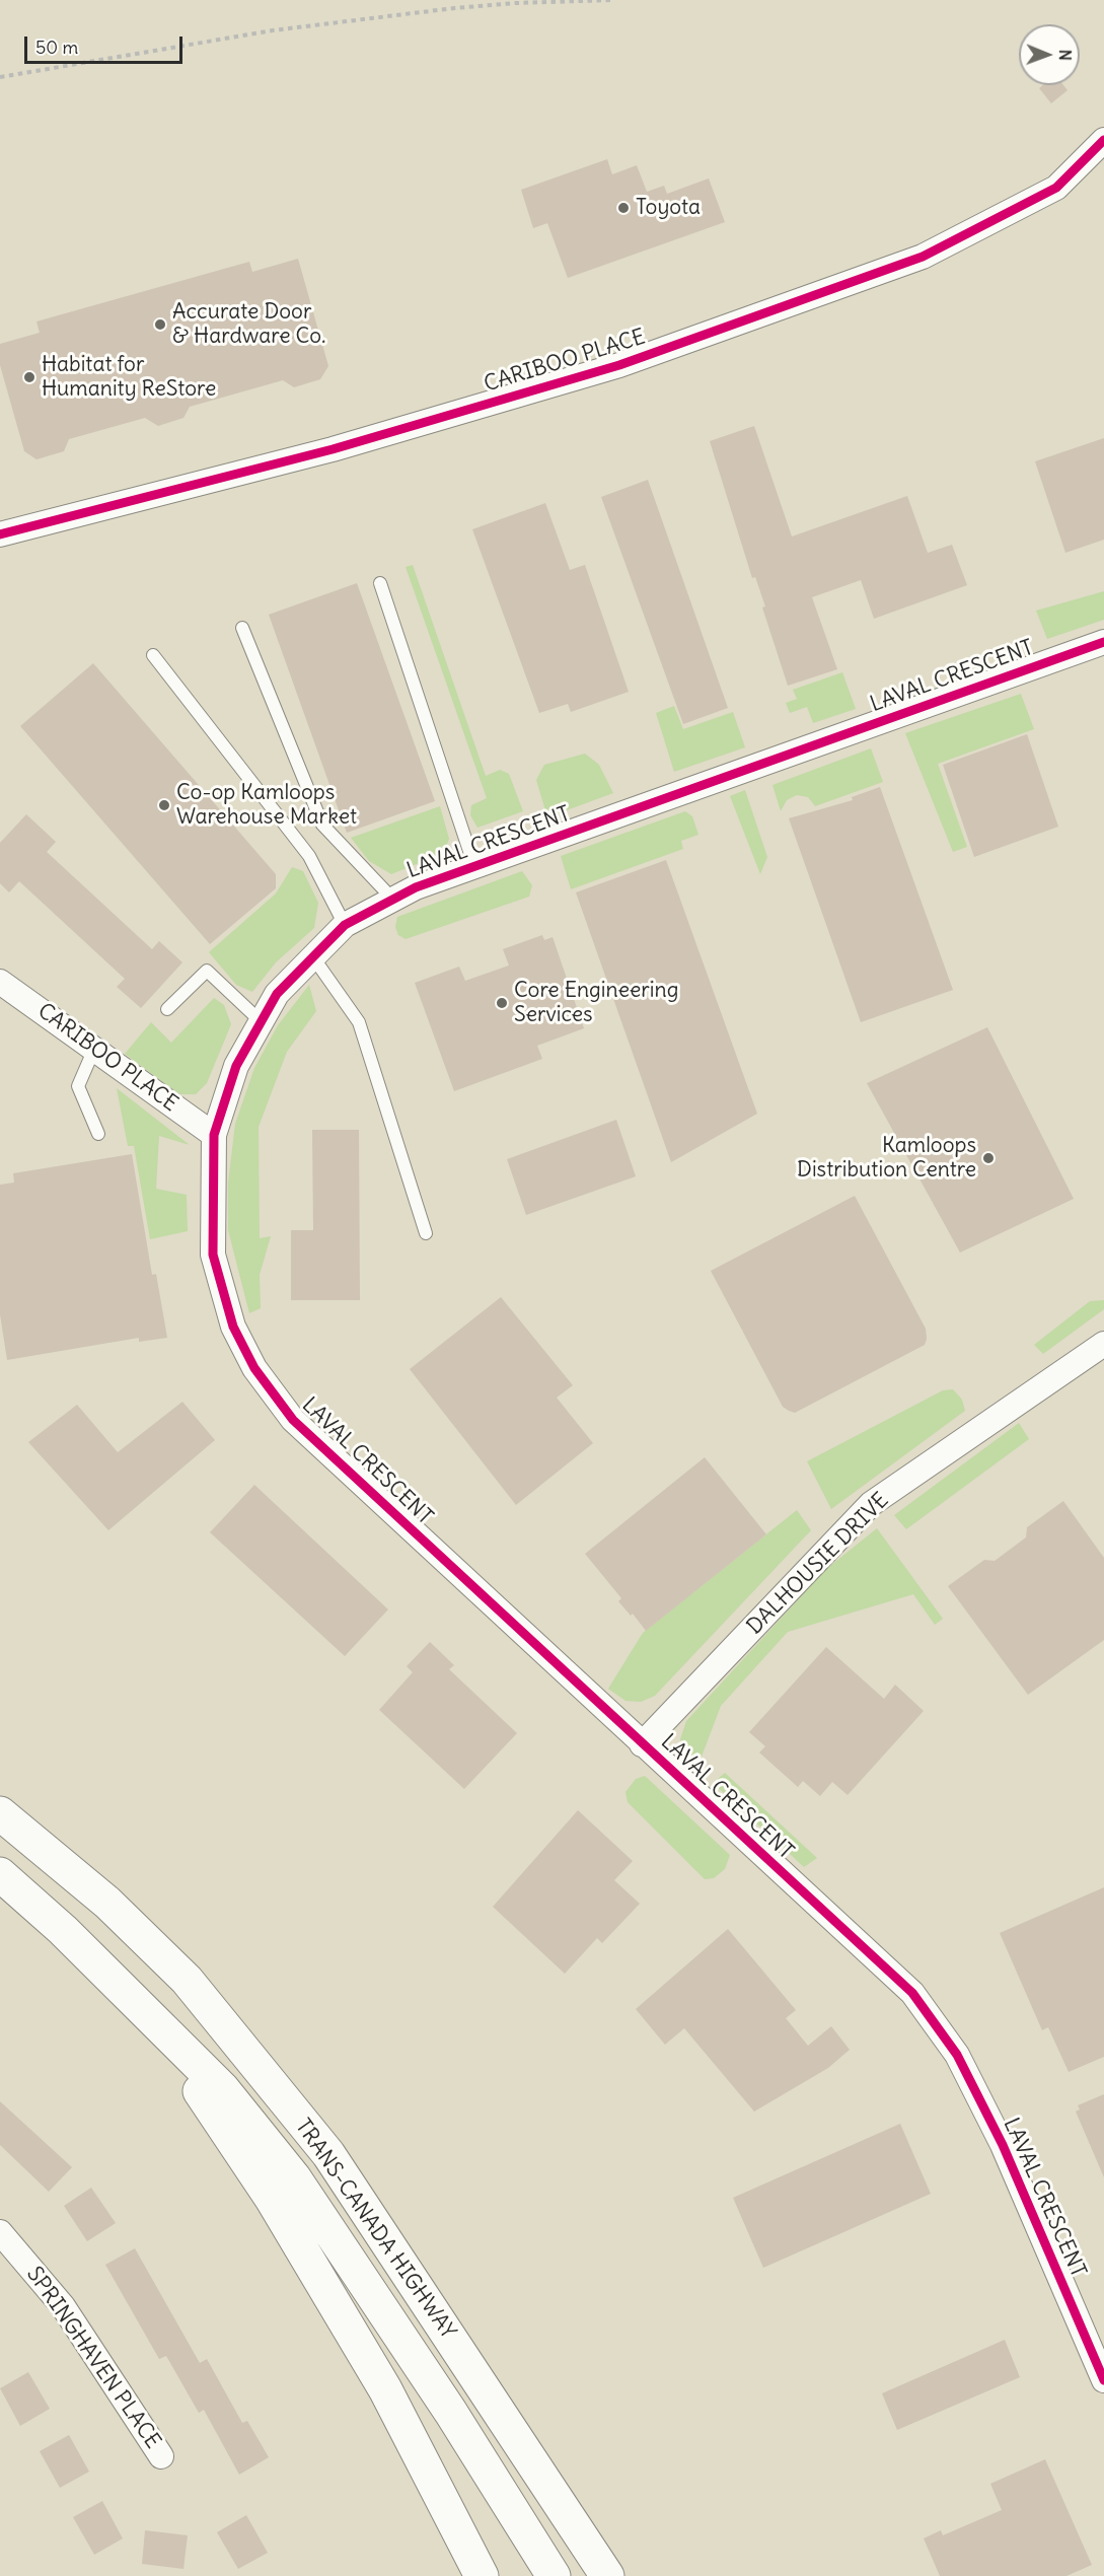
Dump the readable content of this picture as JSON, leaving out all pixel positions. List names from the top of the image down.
{
  "streets": {
    "highway": ["TRANS-CANADA HIGHWAY"],
    "street": [
      "CARIBOO PLACE",
      "LAVAL CRESCENT",
      "DALHOUSIE DRIVE",
      "SPRINGHAVEN PLACE"
    ]
  },
  "crossings": [
    ["CARIBOO PLACE", "LAVAL CRESCENT"],
    ["LAVAL CRESCENT", "DALHOUSIE DRIVE"]
  ],
  "places": [
    "Toyota",
    "Accurate Door & Hardware Co.",
    "Habitat for Humanity ReStore",
    "Co-op Kamloops Warehouse Market",
    "Core Engineering Services",
    "Kamloops Distribution Centre"
  ],
  "scale_bar": "50 m",
  "north": "right"
}
